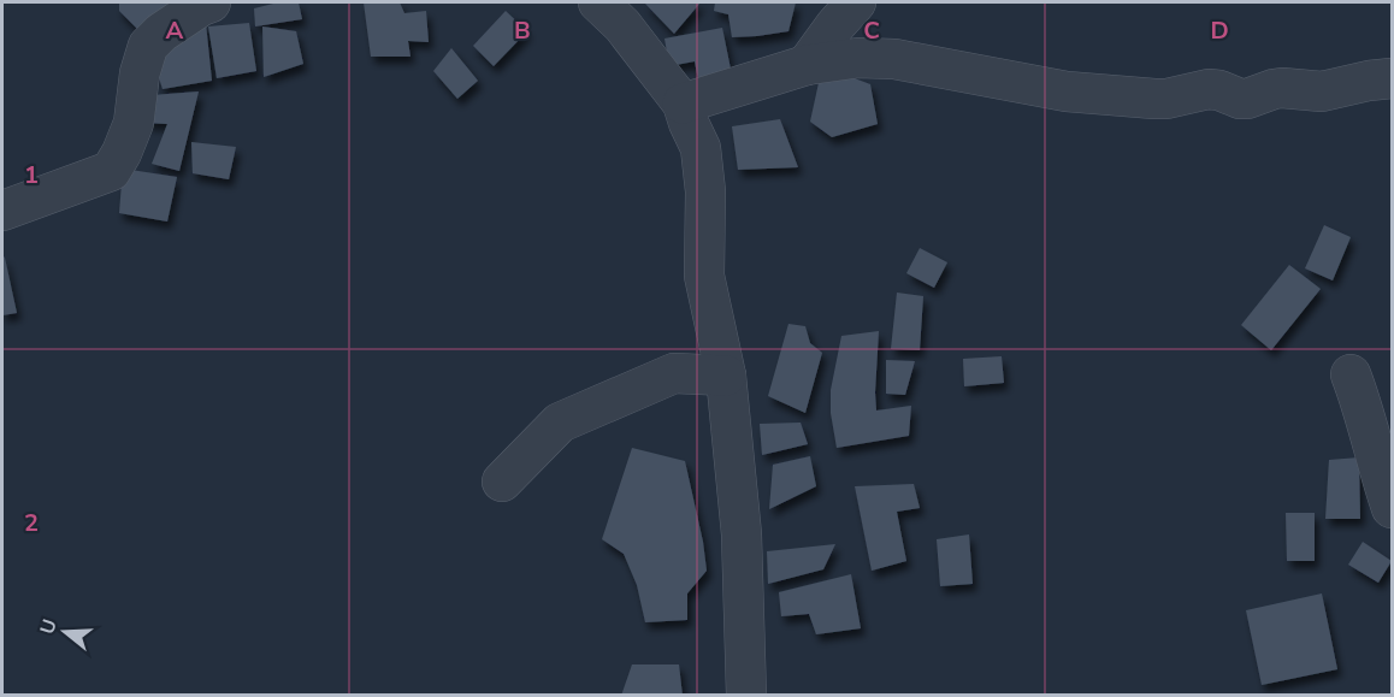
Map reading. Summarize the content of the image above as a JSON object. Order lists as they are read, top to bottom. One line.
{"north":"left","grid":{"columns":["A","B","C","D"],"rows":["1","2"]}}
